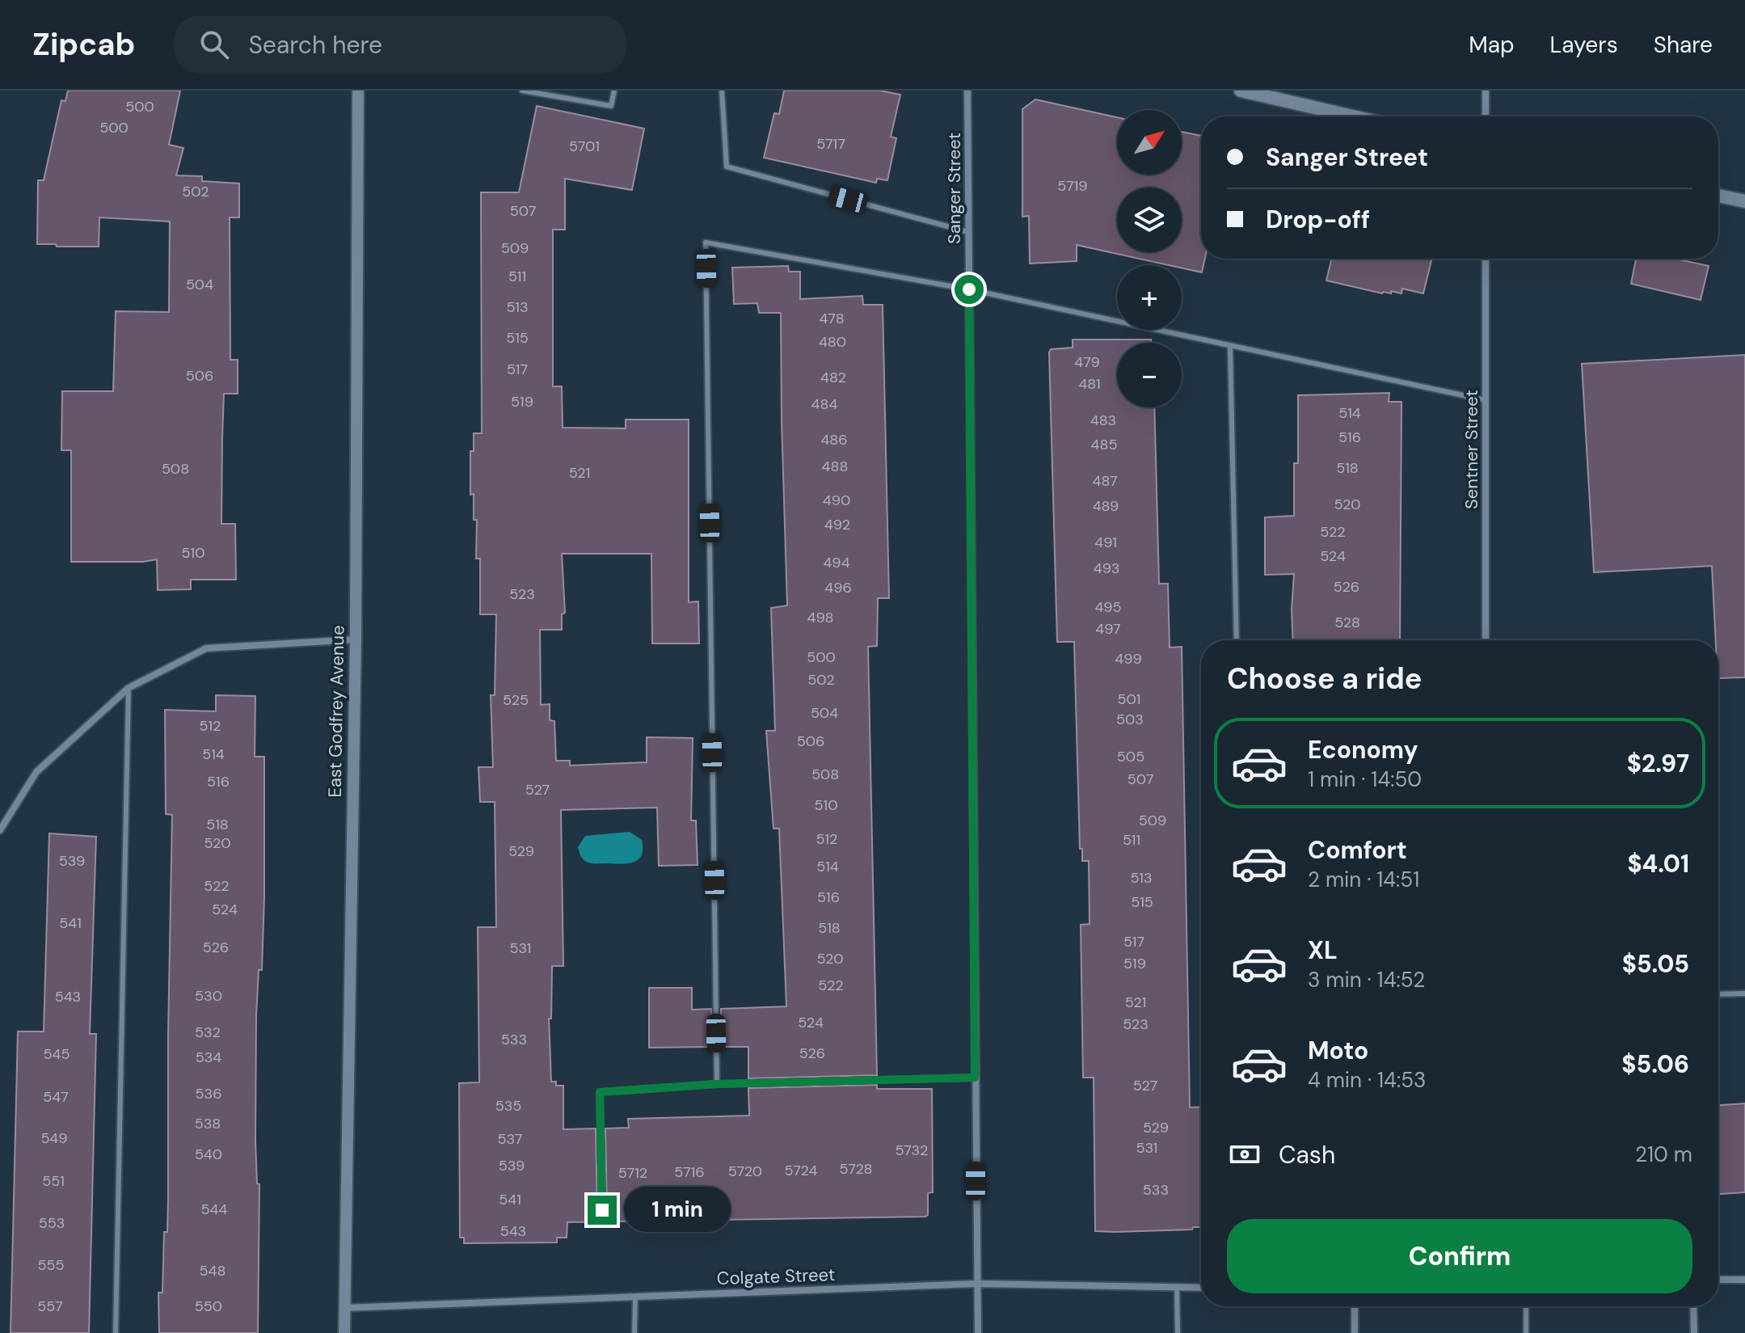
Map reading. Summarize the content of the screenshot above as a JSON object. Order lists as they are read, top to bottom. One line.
{"streets":{"street":["Sanger Street","Sentner Street","East Godfrey Avenue","Colgate Street"]},"crossings":[["Sanger Street","Colgate Street"],["East Godfrey Avenue","Colgate Street"]],"house_numbers":["500","500","5717","5701","5719","502","507","509","511","504","513","478","515","480","479","517","506","482","481","519","484","514","483","516","486","485","488","518","508","521","487","490","520","489","492","522","491","510","524","494","493","526","496","523","495","498","528","497","500","499","502","501","525","504","503","512","506","514","505","508","507","516","527","510","509","518","512","511","520","529","539","514","513","522","516","515","524","541","518","517","526","531","520","519","522","530","543","521","524","523","532","533","526","545","534","527","536","547","535","538","529","549","537","531","5732","540","539","5728","5724","5720","5716","5712","551","533","541","544","553","543","555","548","557","550"],"north":"top right","page":{"header":"Zipcab","search":"Search here","nav":["Map","Layers","Share"],"map_buttons":["+","−"],"banner":["Sanger Street","Drop-off"],"heading":"Choose a ride","list":[{"name":"Economy","note":"1 min · 14:50","value":"$2.97"},{"name":"Comfort","note":"2 min · 14:51","value":"$4.01"},{"name":"XL","note":"3 min · 14:52","value":"$5.05"},{"name":"Moto","note":"4 min · 14:53","value":"$5.06"}],"pay":["Cash","210 m"],"bubble":"1 min","buttons":"Confirm"}}
